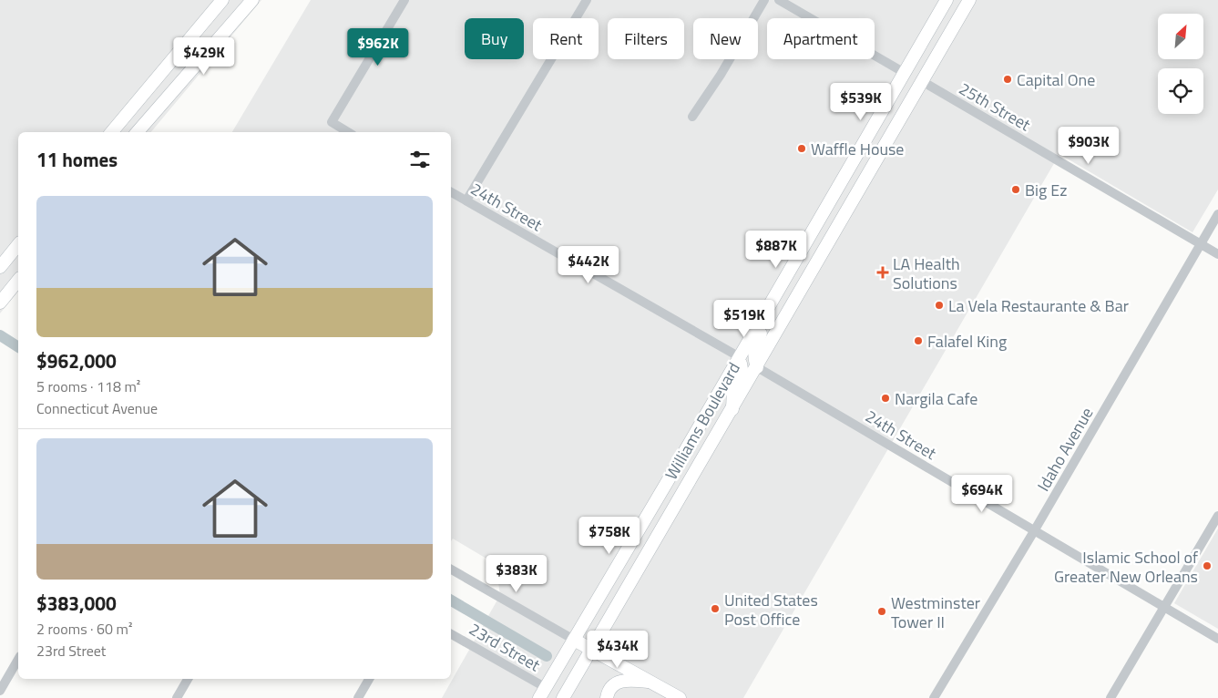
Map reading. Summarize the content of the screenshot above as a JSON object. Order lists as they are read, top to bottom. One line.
{"streets":{"main road":["Williams Boulevard"],"street":["25th Street","24th Street","Idaho Avenue","23rd Street"]},"crossings":[["25th Street","Williams Boulevard"],["25th Street","Idaho Avenue"],["24th Street","Williams Boulevard"],["24th Street","Idaho Avenue"],["Williams Boulevard","23rd Street"]],"places":{"other":["Capital One","Waffle House","Big Ez","La Vela Restaurante & Bar","Falafel King","Nargila Cafe","Islamic School of Greater New Orleans","United States Post Office","Westminster Tower II"],"health":["LA Health Solutions"]},"north":"top right","page":{"chip":["Buy","Rent","Filters","New","Apartment"],"price":["$962K","$429K","$539K","$903K","$887K","$442K","$519K","$694K","$758K","$383K","$434K"],"heading":"11 homes","list":[{"name":"$962,000","note":"5 rooms · 118 m² · Connecticut Avenue"},{"name":"$383,000","note":"2 rooms · 60 m² · 23rd Street"}]}}
